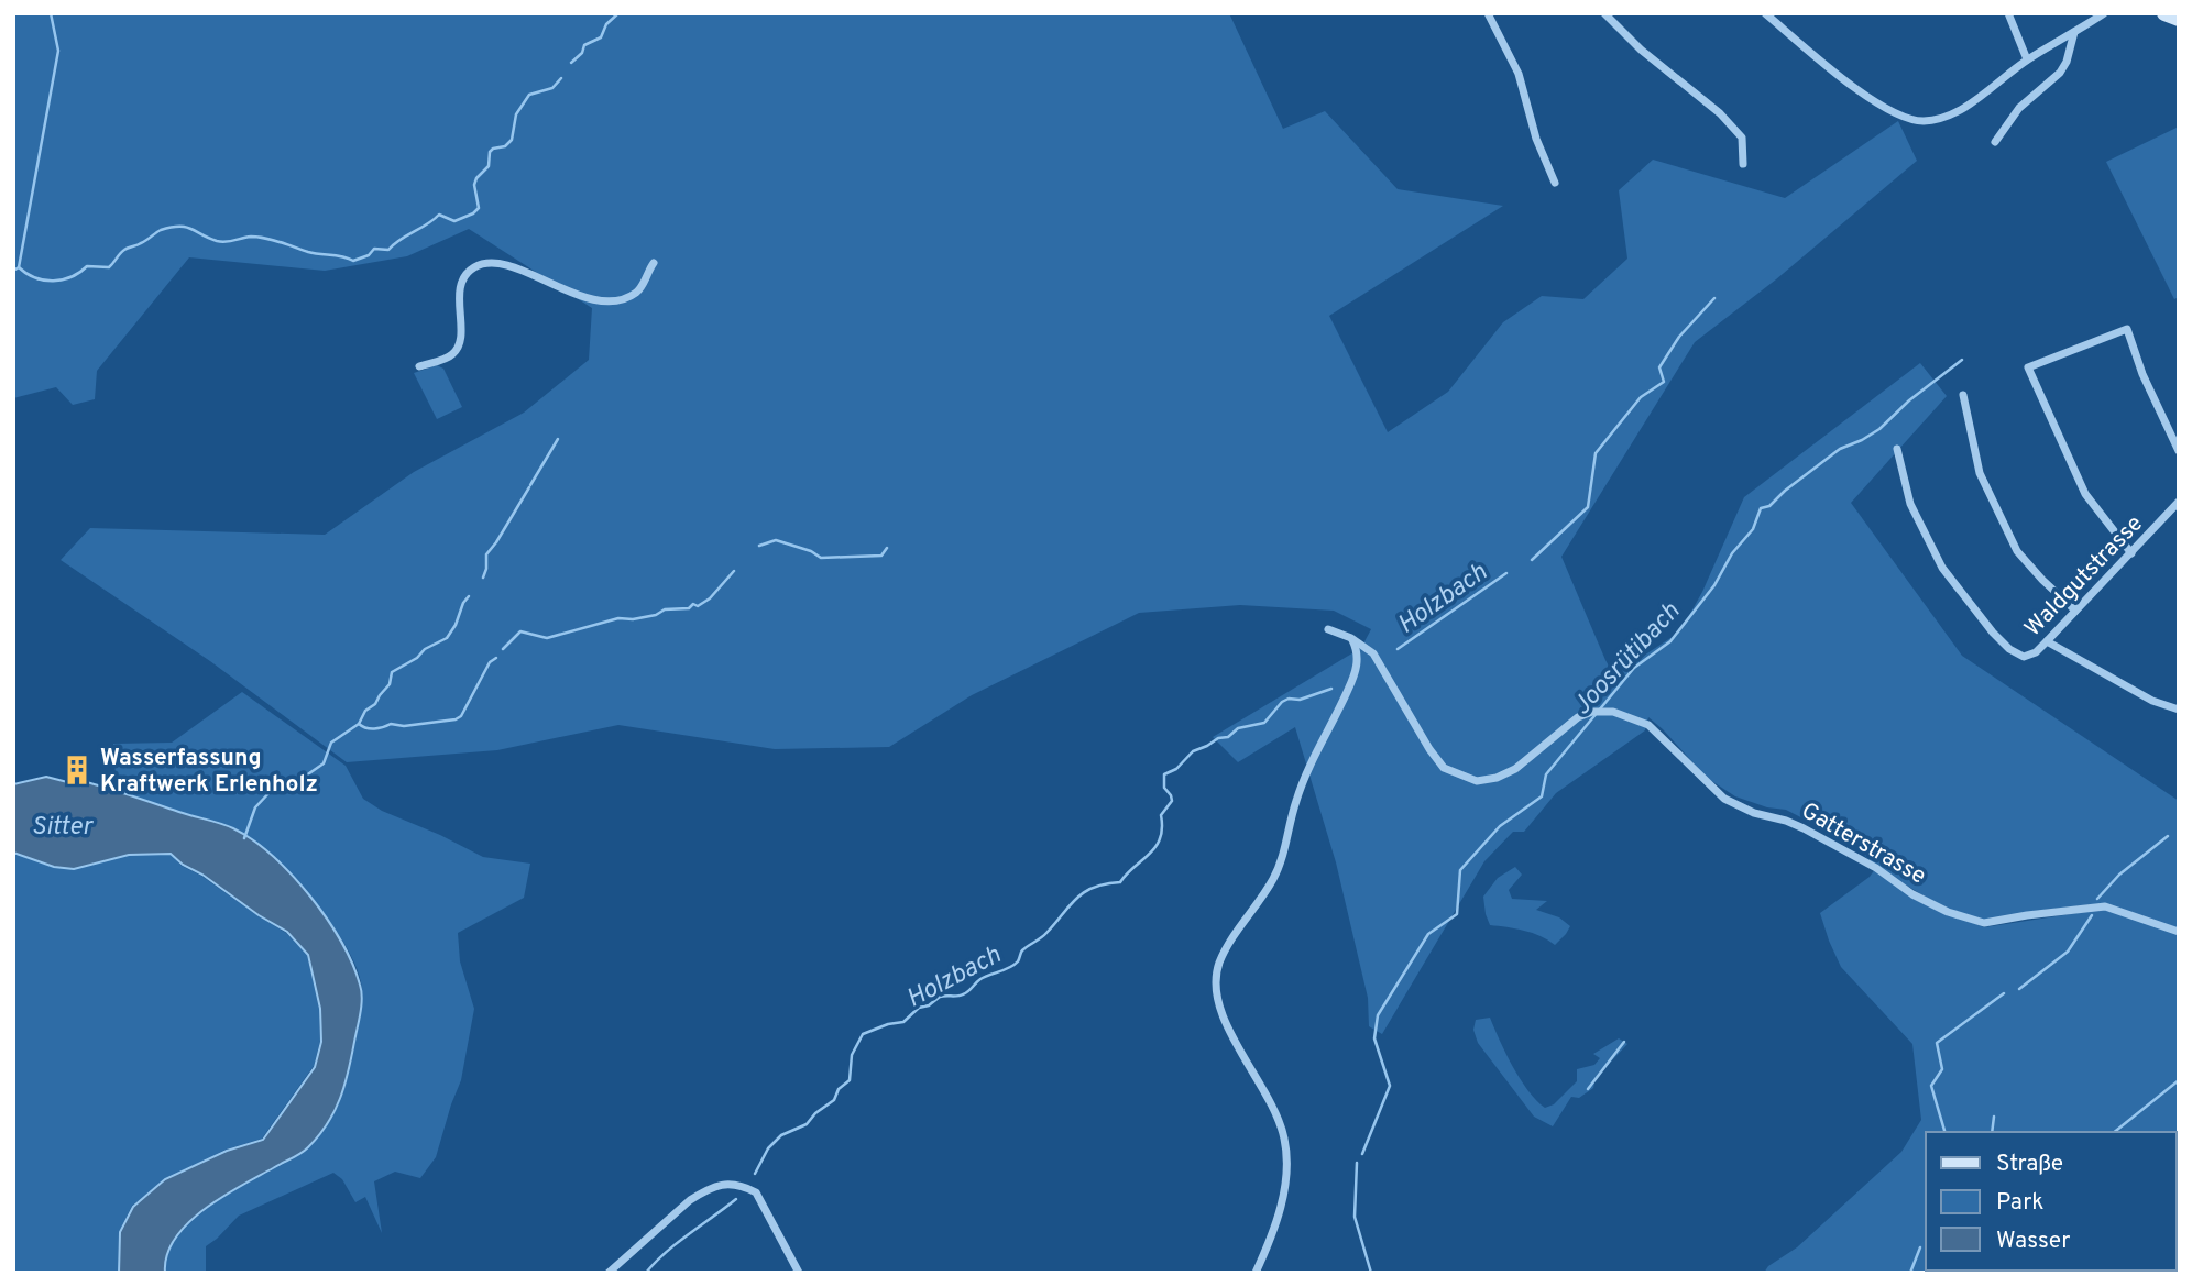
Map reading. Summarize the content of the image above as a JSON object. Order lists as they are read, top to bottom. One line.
{"streets":{"street":["Waldgutstrasse","Gatterstrasse"]},"water":["Holzbach","Joosrütibach","Sitter"],"places":{"building":["Wasserfassung Kraftwerk Erlenholz"]},"legend":["Straße","Park","Wasser"]}
